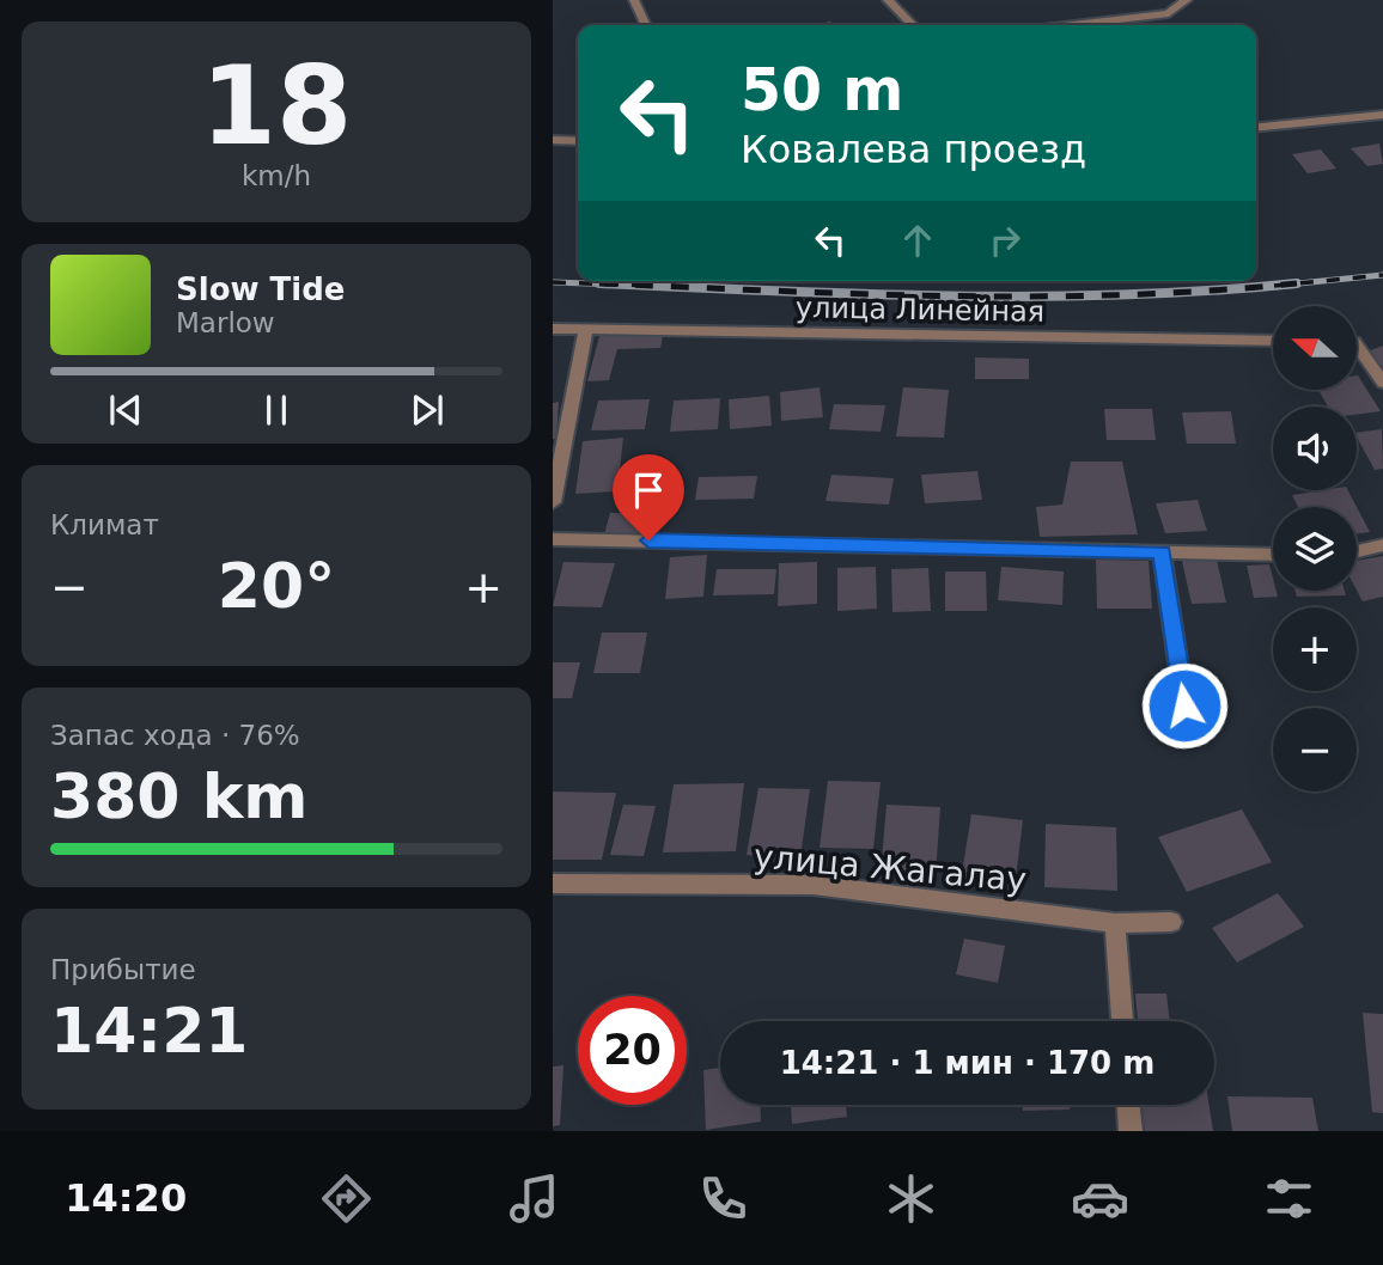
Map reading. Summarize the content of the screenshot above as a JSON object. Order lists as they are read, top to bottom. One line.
{"streets":{"street":["улица Линейная","улица Жагалау"]},"north":"left","page":{"tile":[["18","km/h"],"Климат",["Запас хода · 76%","380 km"],["Прибытие","14:21"]],"turn":["50 m","Ковалева проезд"],"song":["Slow Tide","Marlow"],"map_buttons":["+","−"],"heat":["−","20°","+"],"limit":"20","trip":"14:21 · 1 мин · 170 m","tabs":"14:20"}}
